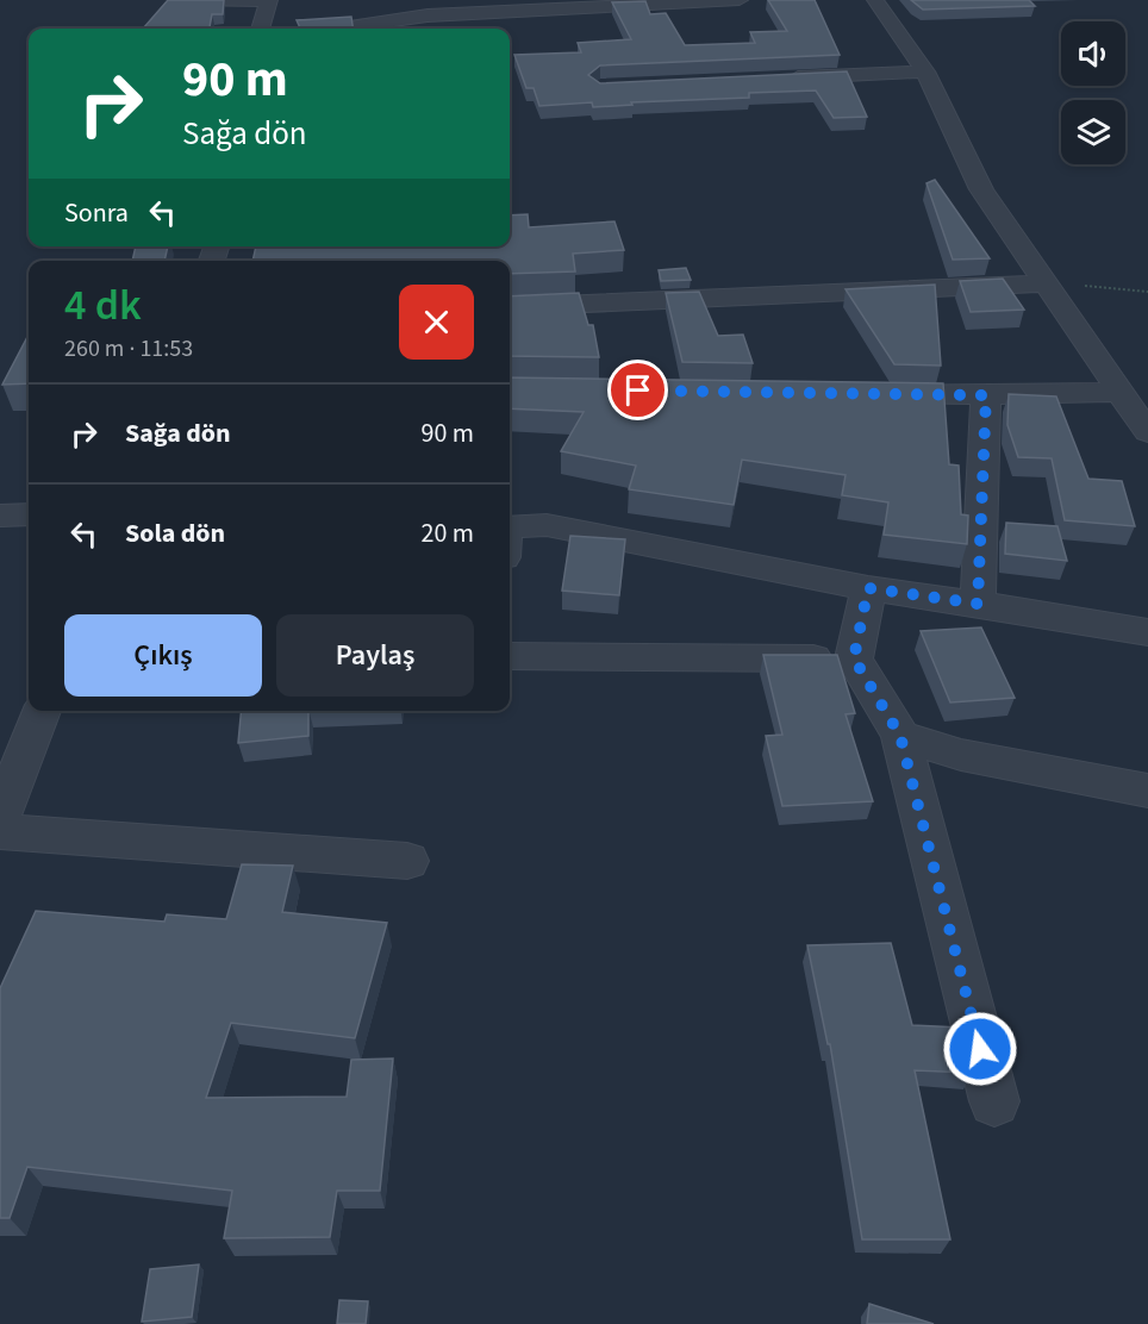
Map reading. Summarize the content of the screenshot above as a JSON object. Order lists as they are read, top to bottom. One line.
{"page":{"turn":["90 m","Sağa dön"],"then":"Sonra","heading":["4 dk","260 m · 11:53"],"list":[{"name":"Sağa dön","value":"90 m"},{"name":"Sola dön","value":"20 m"}],"buttons":["Çıkış","Paylaş"]}}
